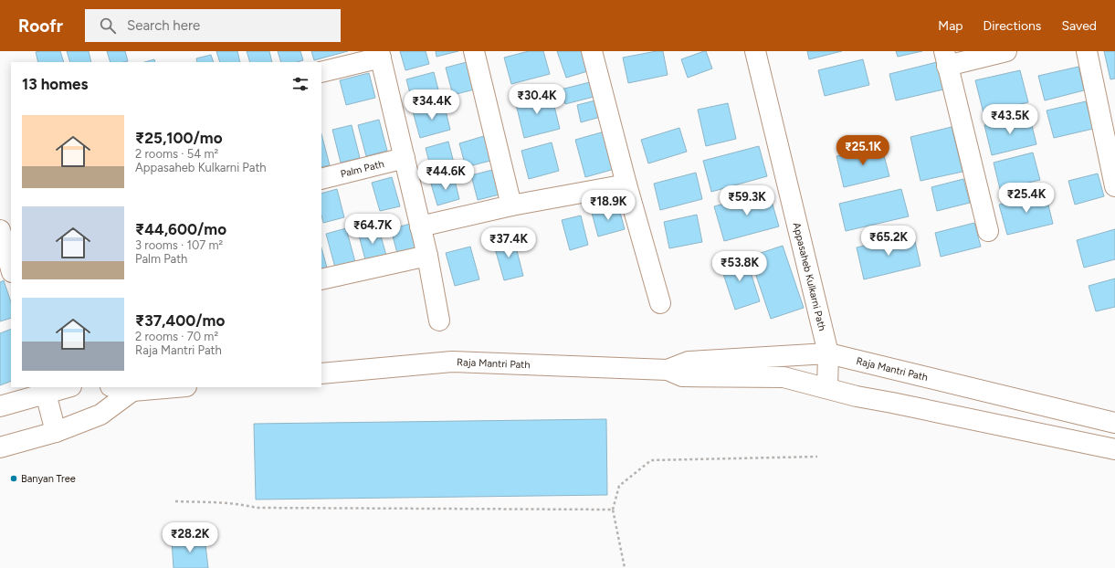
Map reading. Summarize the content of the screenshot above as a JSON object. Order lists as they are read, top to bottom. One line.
{"streets":{"street":["Palm Path","Appasaheb Kulkarni Path","Raja Mantri Path"]},"crossings":[["Appasaheb Kulkarni Path","Raja Mantri Path"]],"places":["Banyan Tree"],"page":{"header":"Roofr","search":"Search here","nav":["Map","Directions","Saved"],"heading":"13 homes","price":["₹30.4K","₹34.4K","₹43.5K","₹25.1K","₹44.6K","₹25.4K","₹59.3K","₹18.9K","₹64.7K","₹65.2K","₹37.4K","₹53.8K","₹28.2K"],"list":[{"name":"₹25,100/mo","note":"2 rooms · 54 m² · Appasaheb Kulkarni Path"},{"name":"₹44,600/mo","note":"3 rooms · 107 m² · Palm Path"},{"name":"₹37,400/mo","note":"2 rooms · 70 m² · Raja Mantri Path"}]}}
